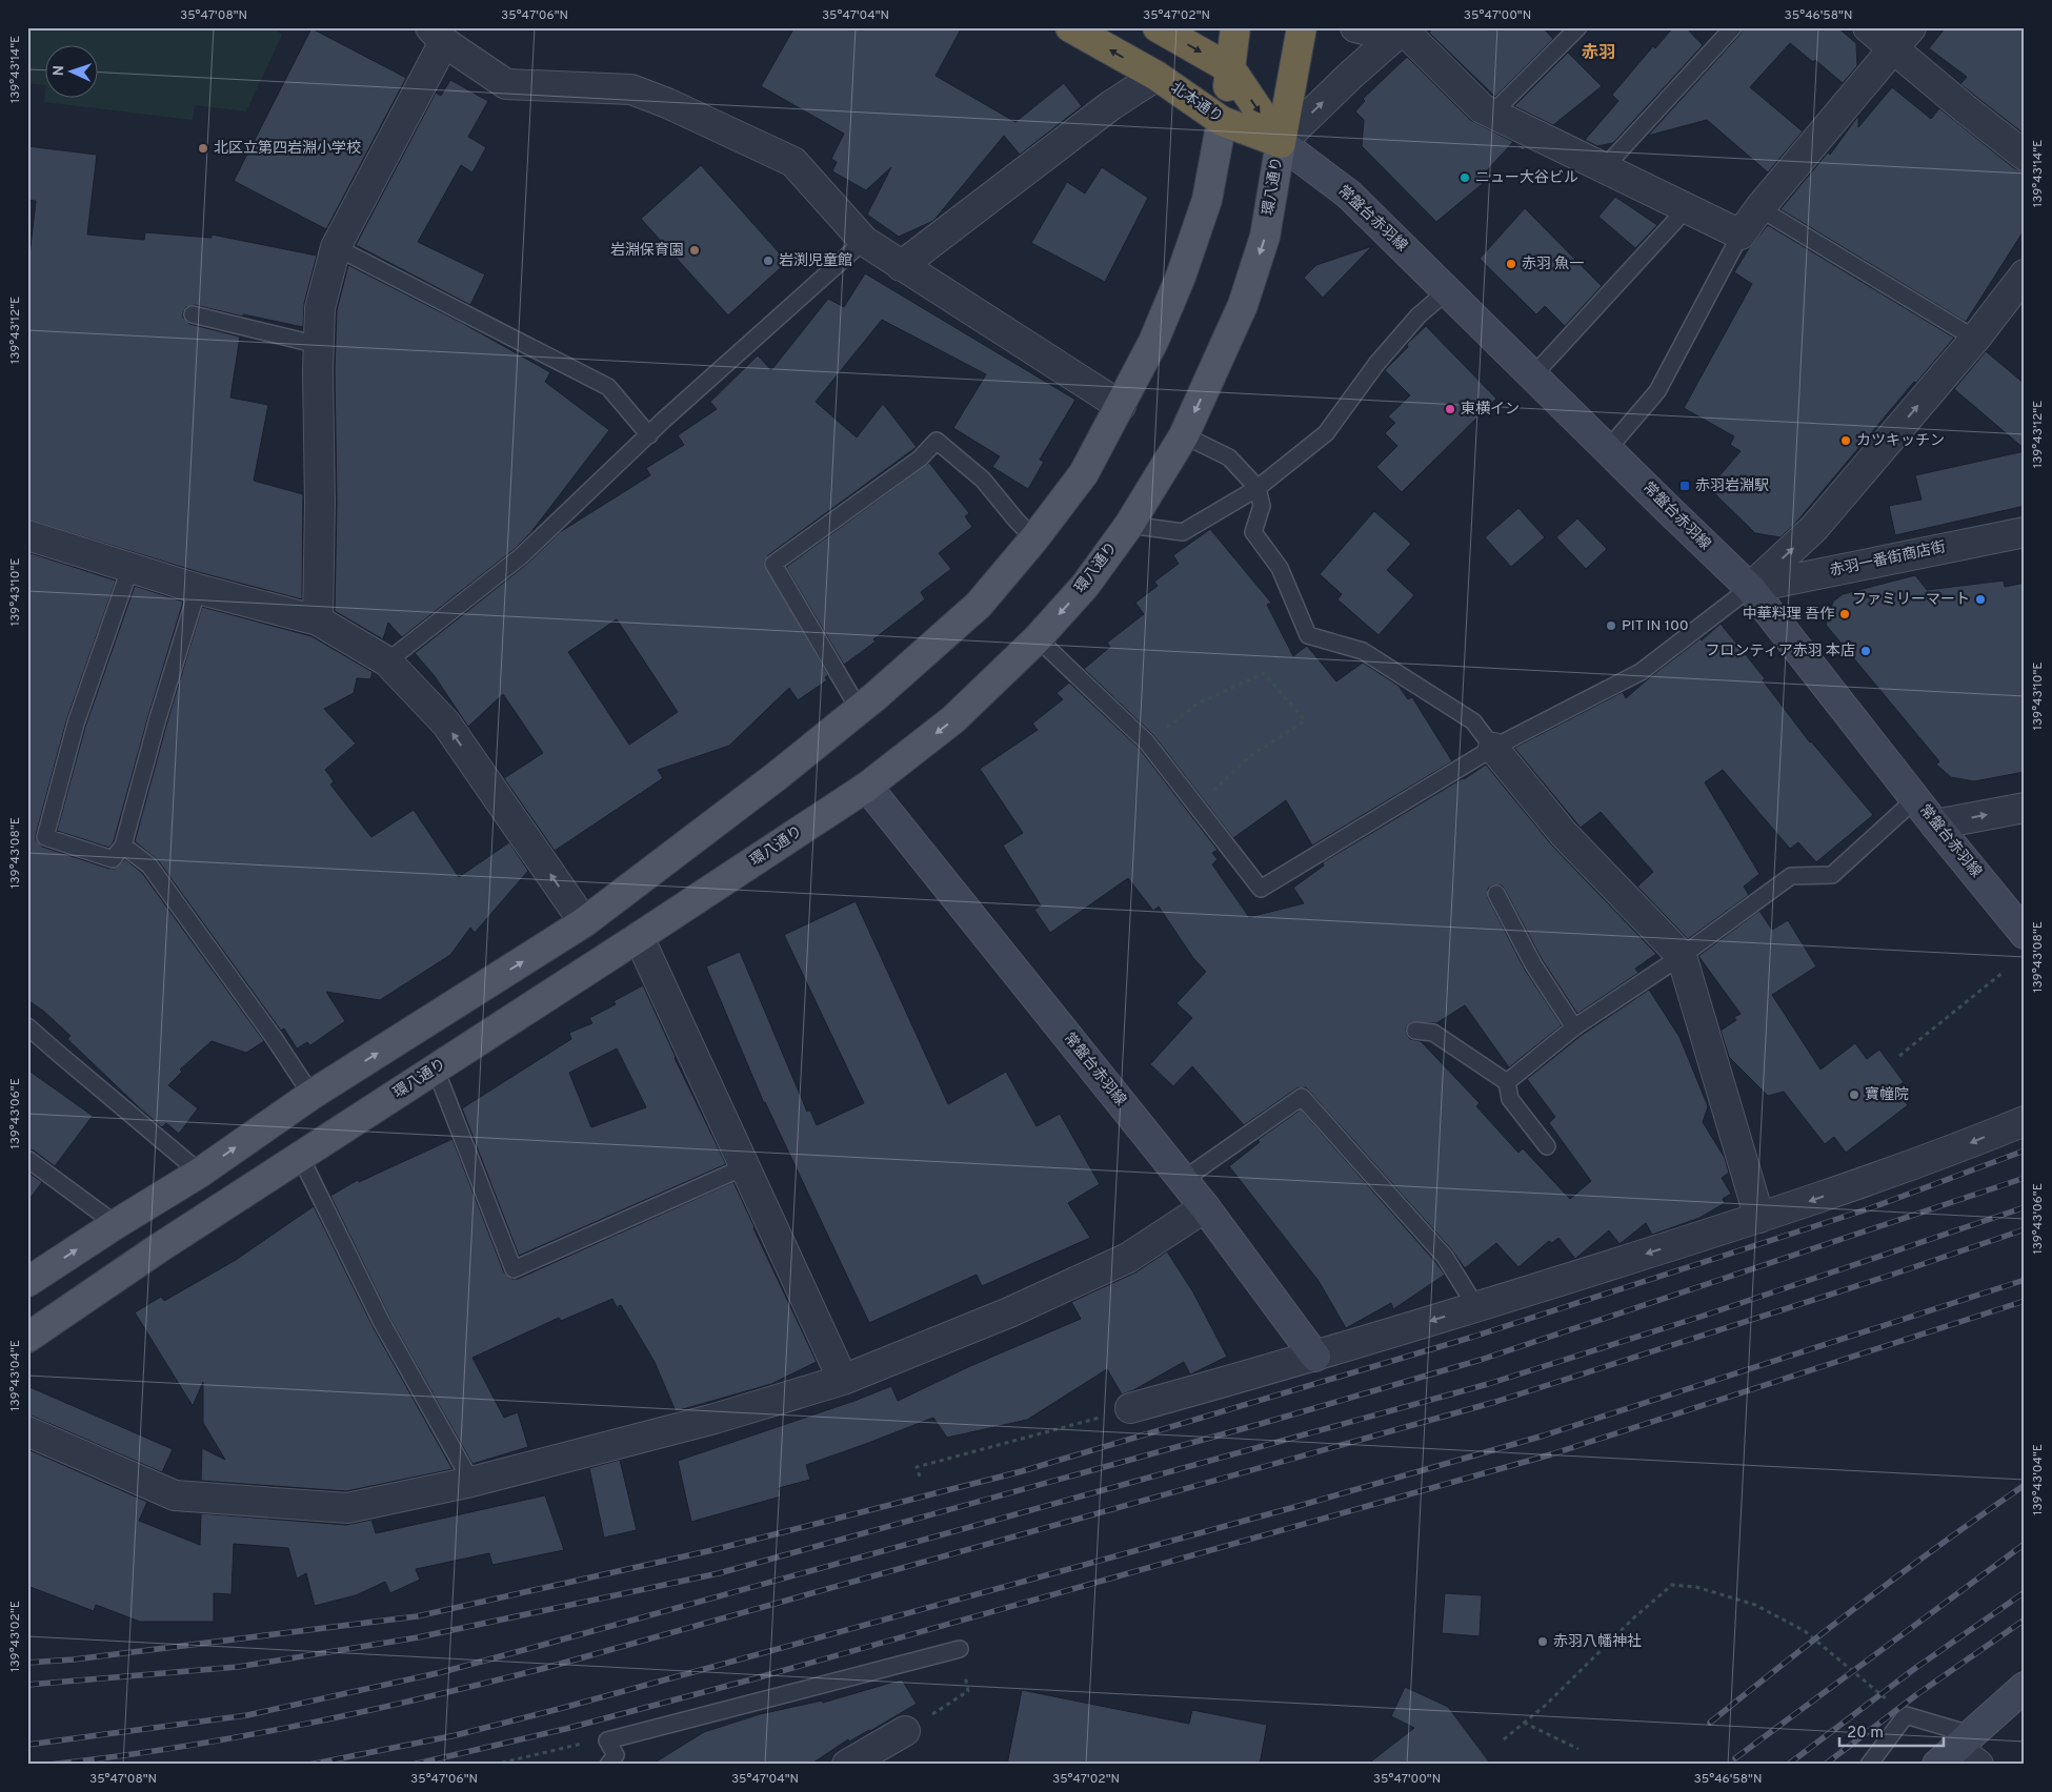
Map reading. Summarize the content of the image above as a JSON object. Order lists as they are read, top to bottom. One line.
{"streets":{"highway":["北本通り"],"main road":["環八通り","常盤台赤羽線"],"street":["赤羽一番街商店街"]},"crossings":[["北本通り","環八通り"],["北本通り","常盤台赤羽線"],["環八通り","常盤台赤羽線"],["常盤台赤羽線","赤羽一番街商店街"]],"one_way":["北本通り"],"districts":["赤羽"],"places":{"other":["北区立第四岩淵小学校","ニュー大谷ビル","岩淵保育園","岩渕児童館","赤羽 魚一","東横イン","カツキッチン","ファミリーマート","中華料理 吾作","PIT IN 100","フロンティア赤羽 本店","寶幢院","赤羽八幡神社"],"transit":["赤羽岩淵駅"]},"scale_bar":"20 m","north":"left","coordinates":["35°47'08\"N","35°47'06\"N","35°47'04\"N","35°47'02\"N","35°47'00\"N","35°46'58\"N","139°43'14\"E","139°43'12\"E","139°43'10\"E","139°43'08\"E","139°43'06\"E","139°43'04\"E","139°43'02\"E"]}
